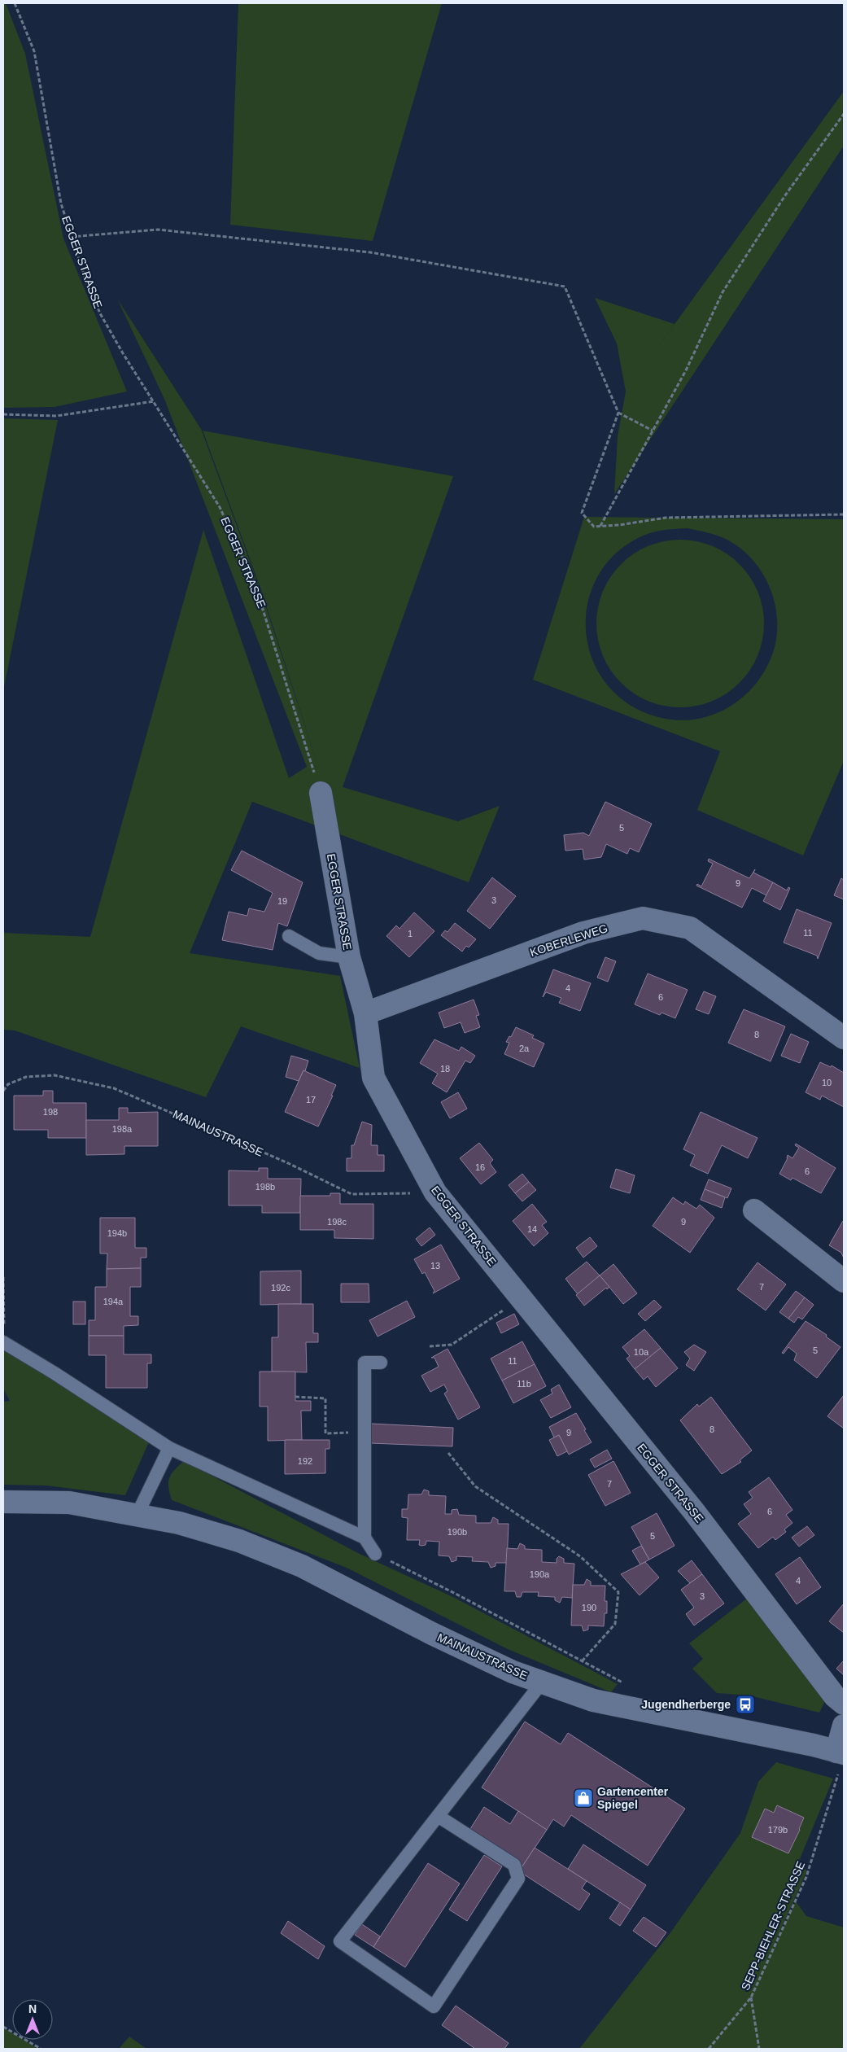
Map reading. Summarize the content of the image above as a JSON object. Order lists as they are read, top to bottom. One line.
{"streets":{"street":["EGGER STRASSE","KOBERLEWEG","MAINAUSTRASSE"],"path":["SEPP-BIEHLER-STRASSE"]},"crossings":[["EGGER STRASSE","KOBERLEWEG"],["EGGER STRASSE","MAINAUSTRASSE"],["MAINAUSTRASSE","SEPP-BIEHLER-STRASSE"]],"places":{"bus stop":["Jugendherberge"],"shop":["Gartencenter Spiegel"]},"house_numbers":["5","9","3","19","11","1","4","6","8","2a","18","10","17","198","198a","16","6","198b","198c","9","14","194b","13","7","192c","194a","5","10a","11","11b","8","9","192","7","6","190b","5","190a","4","3","190","179b"],"north":"top"}
